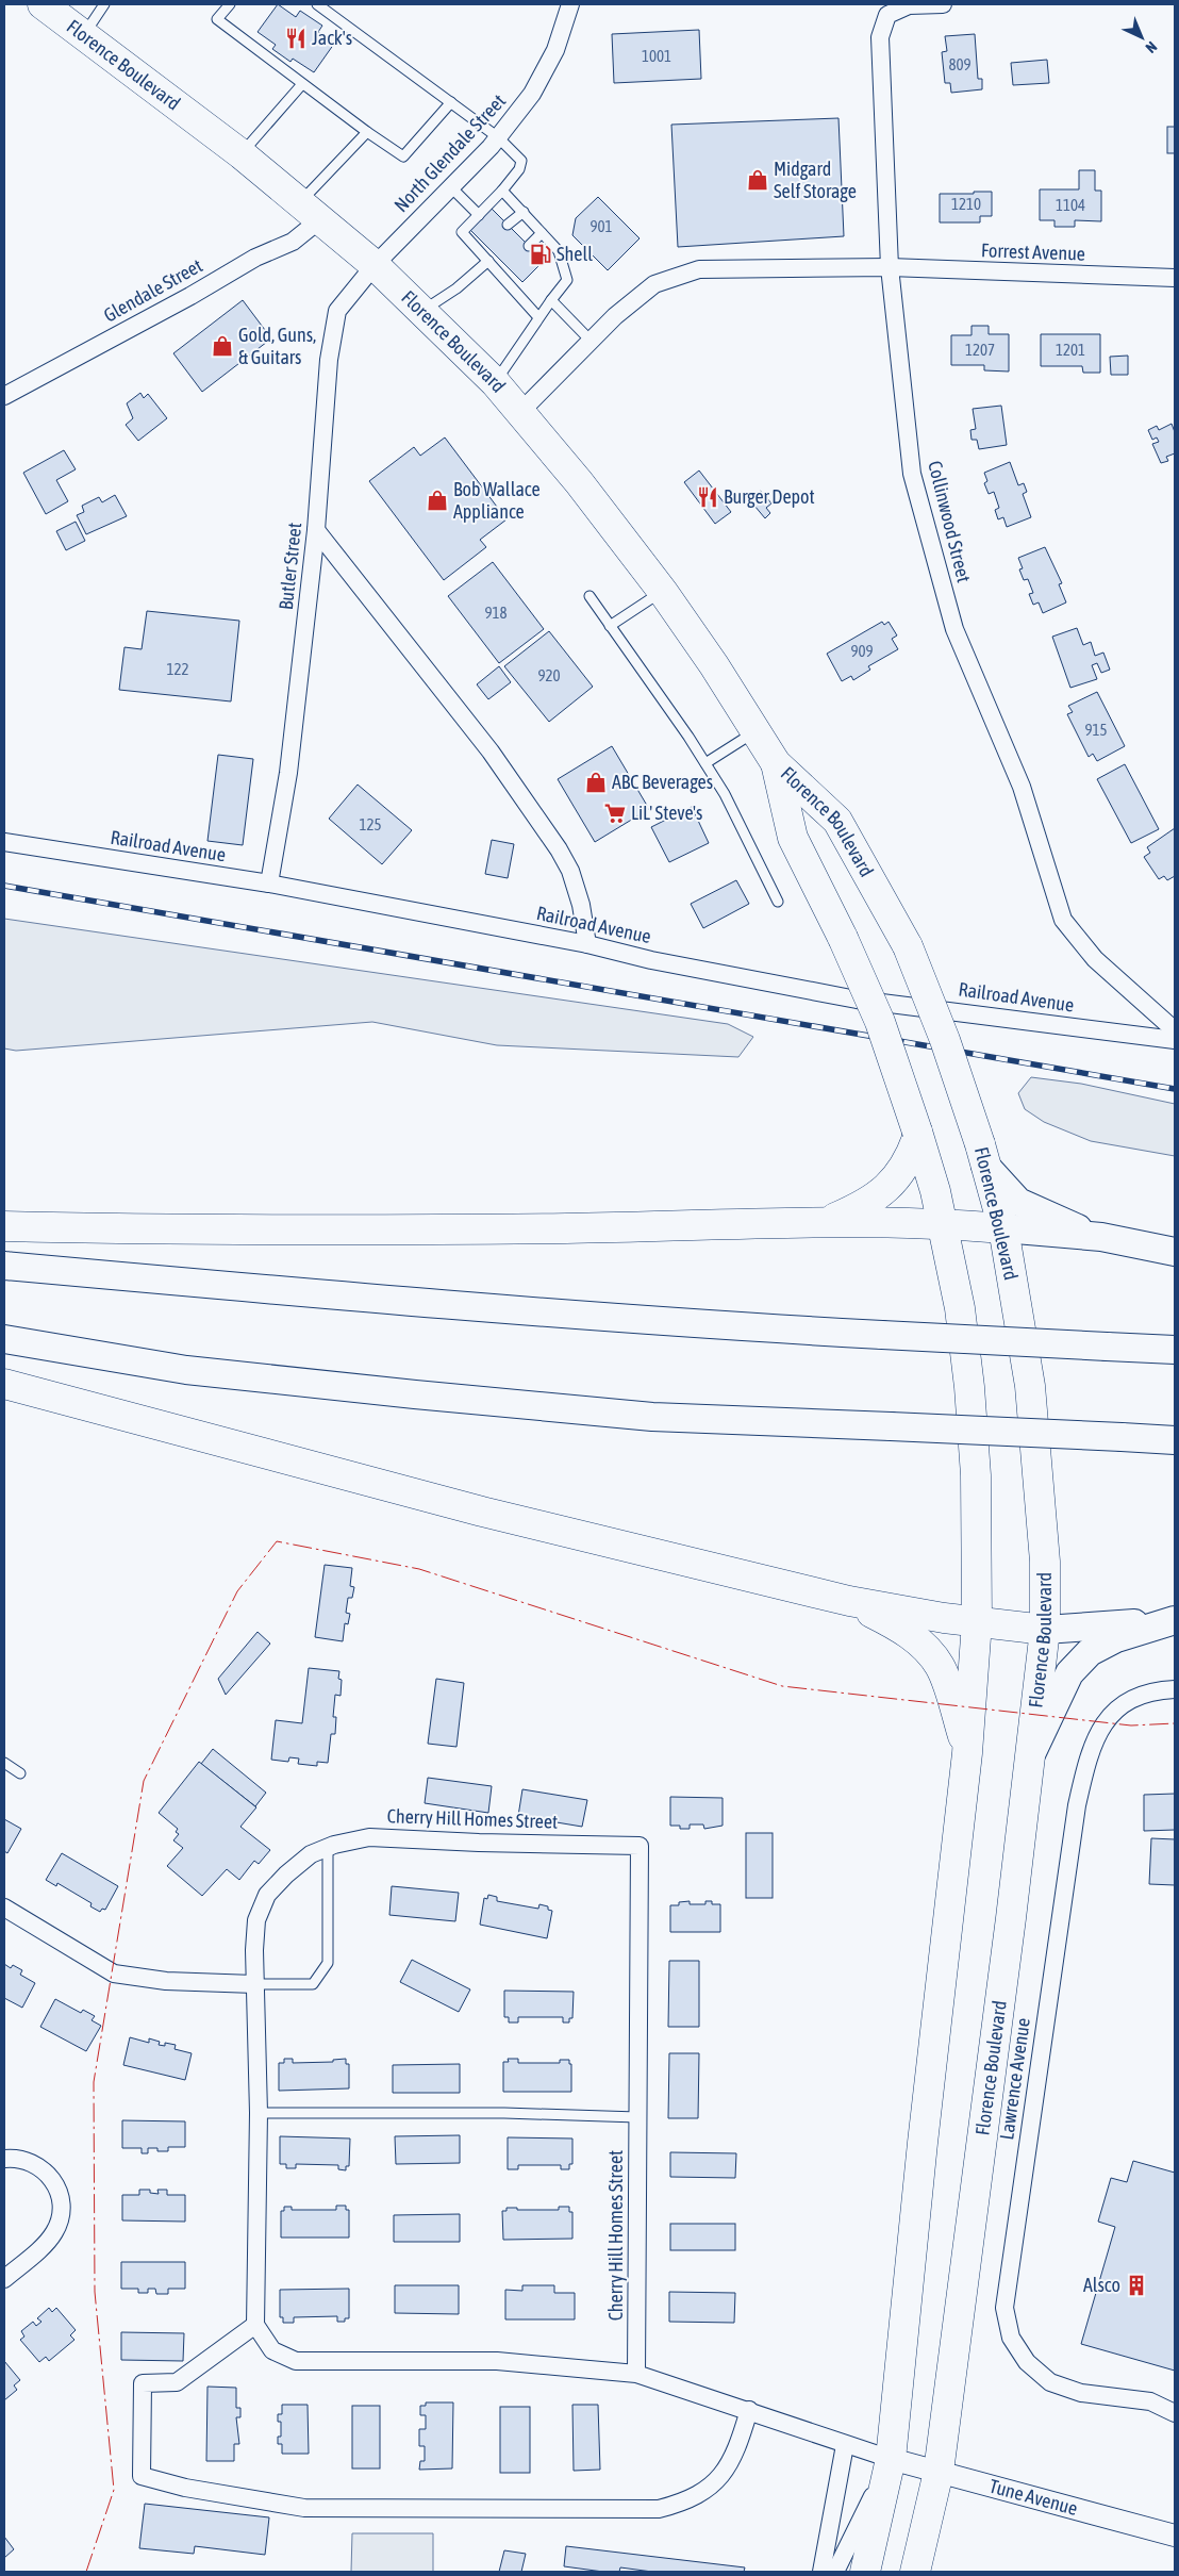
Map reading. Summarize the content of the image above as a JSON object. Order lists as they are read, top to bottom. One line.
{"streets":{"highway":["Florence Boulevard"],"street":["North Glendale Street","Forrest Avenue","Glendale Street","Collinwood Street","Butler Street","Railroad Avenue","Cherry Hill Homes Street","Lawrence Avenue","Tune Avenue"]},"crossings":[["Florence Boulevard","North Glendale Street"],["Florence Boulevard","Forrest Avenue"],["Florence Boulevard","Glendale Street"],["Florence Boulevard","Butler Street"],["Florence Boulevard","Tune Avenue"],["North Glendale Street","Butler Street"],["Forrest Avenue","Collinwood Street"],["Butler Street","Railroad Avenue"]],"places":{"restaurant":["Jack's","Burger Depot"],"shop":["Midgard Self Storage","Gold, Guns, & Guitars","Bob Wallace Appliance","ABC Beverages"],"fuel station":["Shell"],"supermarket":["LiL' Steve's"],"building":["Alsco"]},"house_numbers":["1001","809","1210","1104","901","1207","1201","918","909","122","920","915","125"],"north":"bottom right"}
